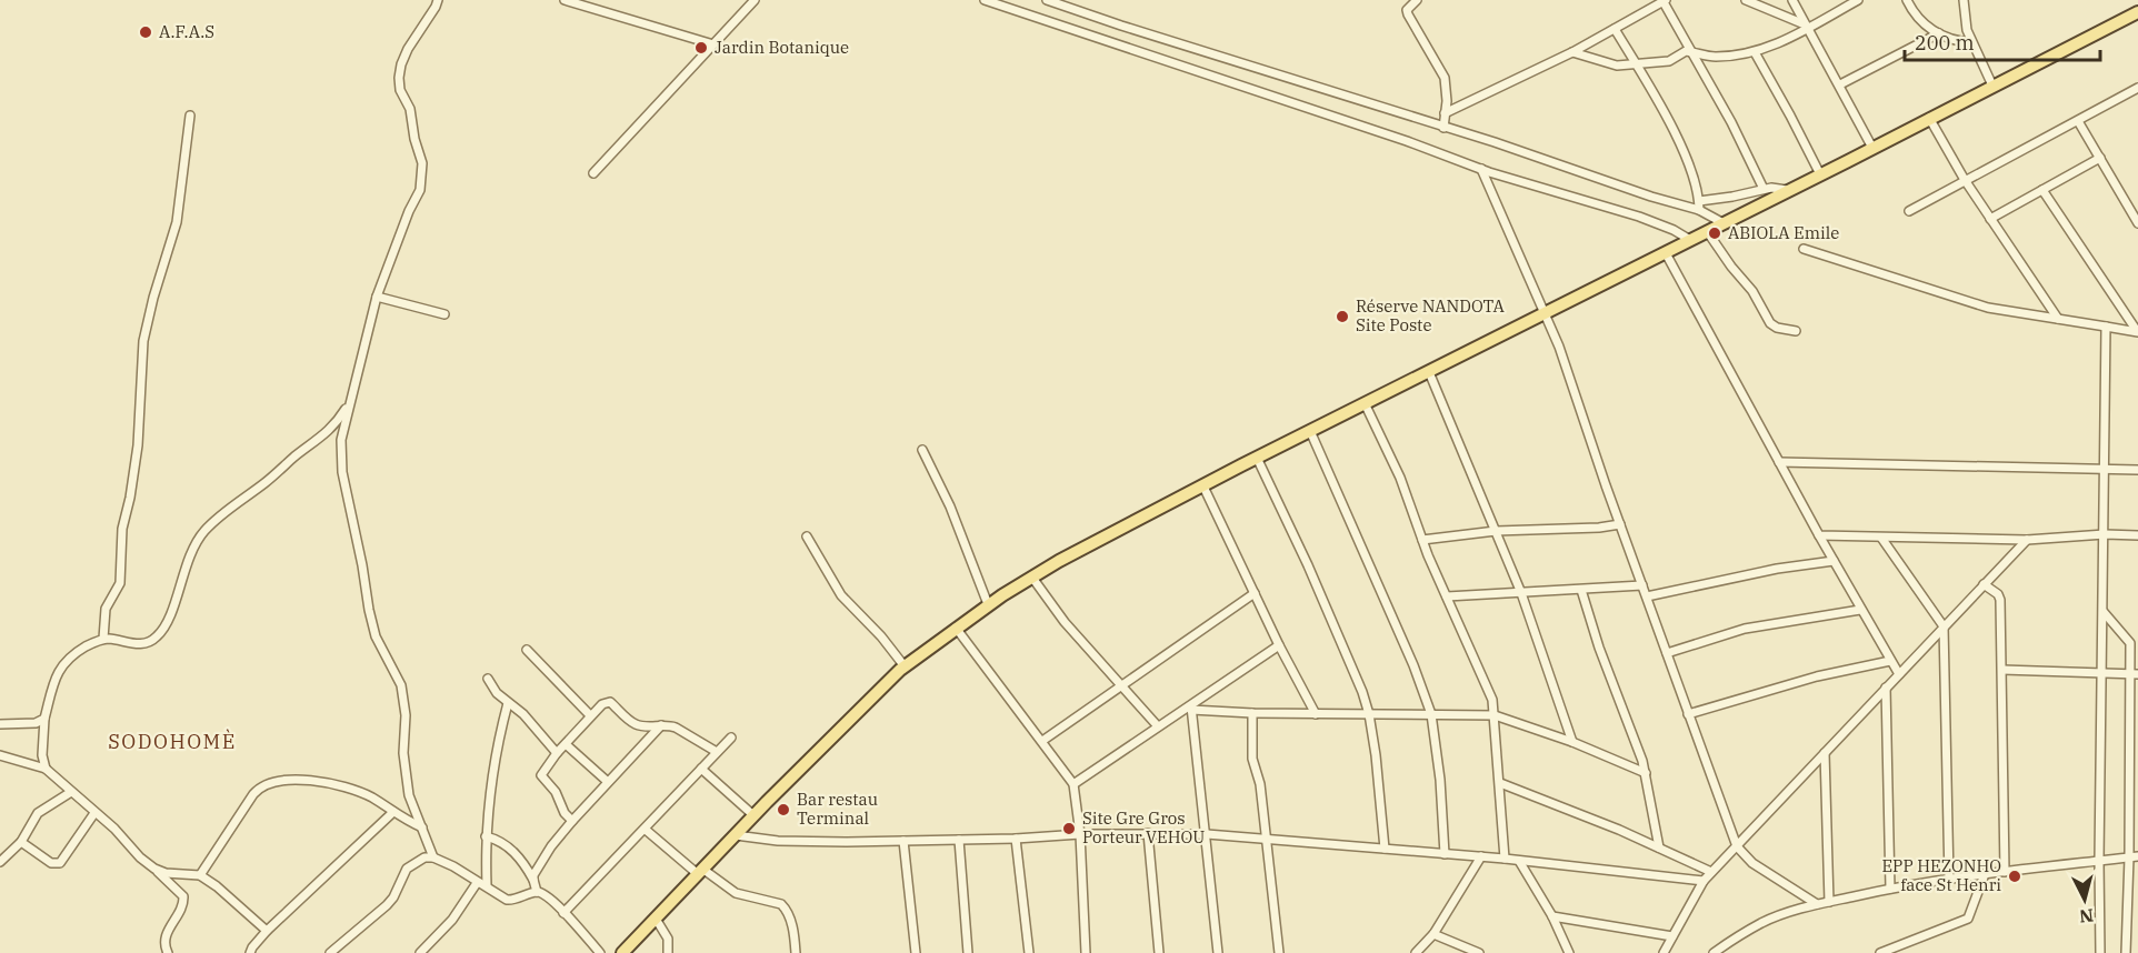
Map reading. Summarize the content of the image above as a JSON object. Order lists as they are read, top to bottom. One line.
{"districts":["SODOHOMÈ"],"places":["A.F.A.S","Jardin Botanique","ABIOLA Emile","Réserve NANDOTA Site Poste","Bar restau Terminal","Site Gre Gros Porteur VEHOU","EPP HEZONHO face St Henri"],"scale_bar":"200 m","north":"bottom"}
